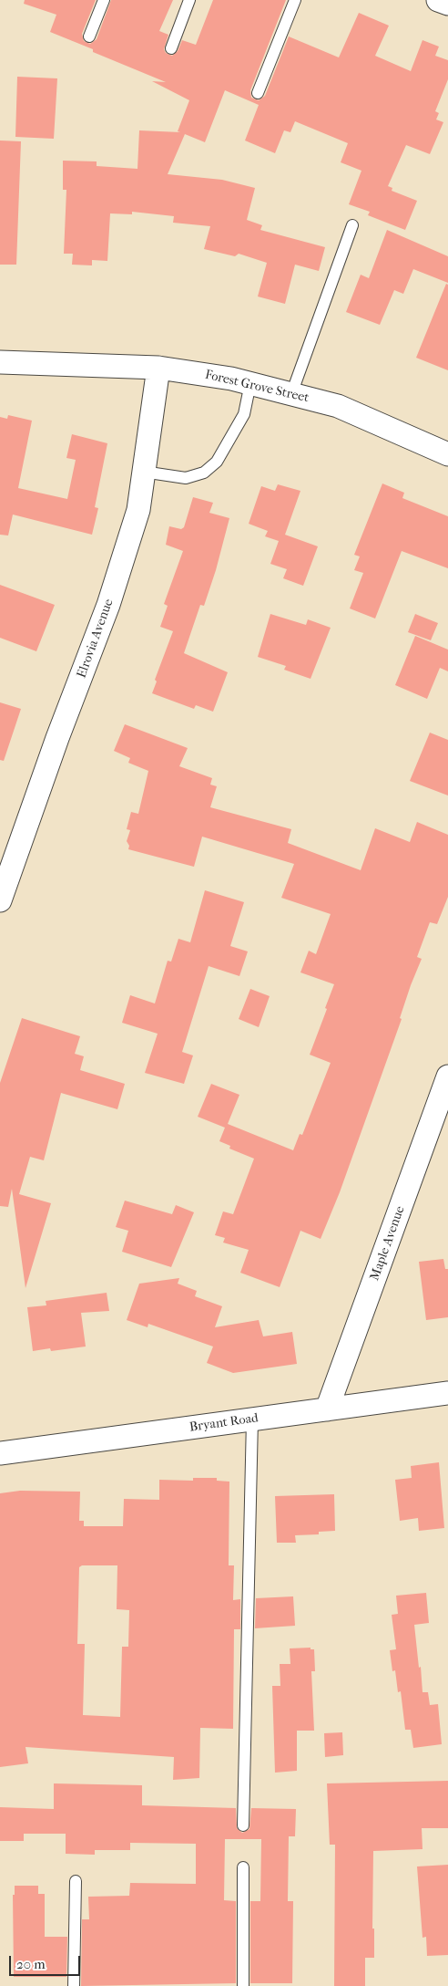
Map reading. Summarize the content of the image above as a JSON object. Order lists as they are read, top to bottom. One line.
{"streets":{"street":["Forest Grove Street","Elrovia Avenue","Maple Avenue","Bryant Road"]},"crossings":[["Forest Grove Street","Elrovia Avenue"],["Maple Avenue","Bryant Road"]],"scale_bar":"20 m"}
